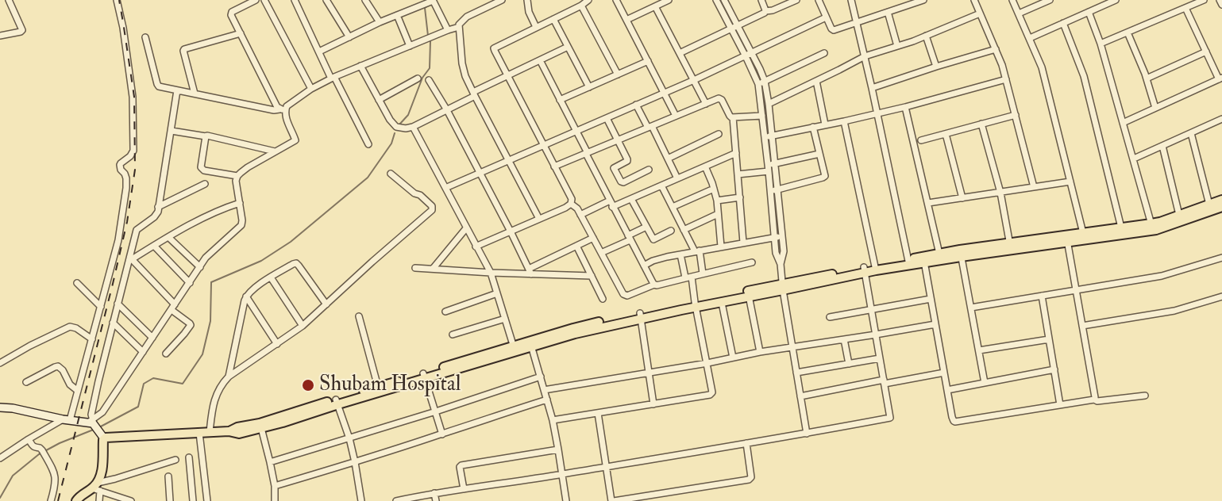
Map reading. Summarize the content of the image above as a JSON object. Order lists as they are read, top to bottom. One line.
{"places":["Shubam Hospital"]}
